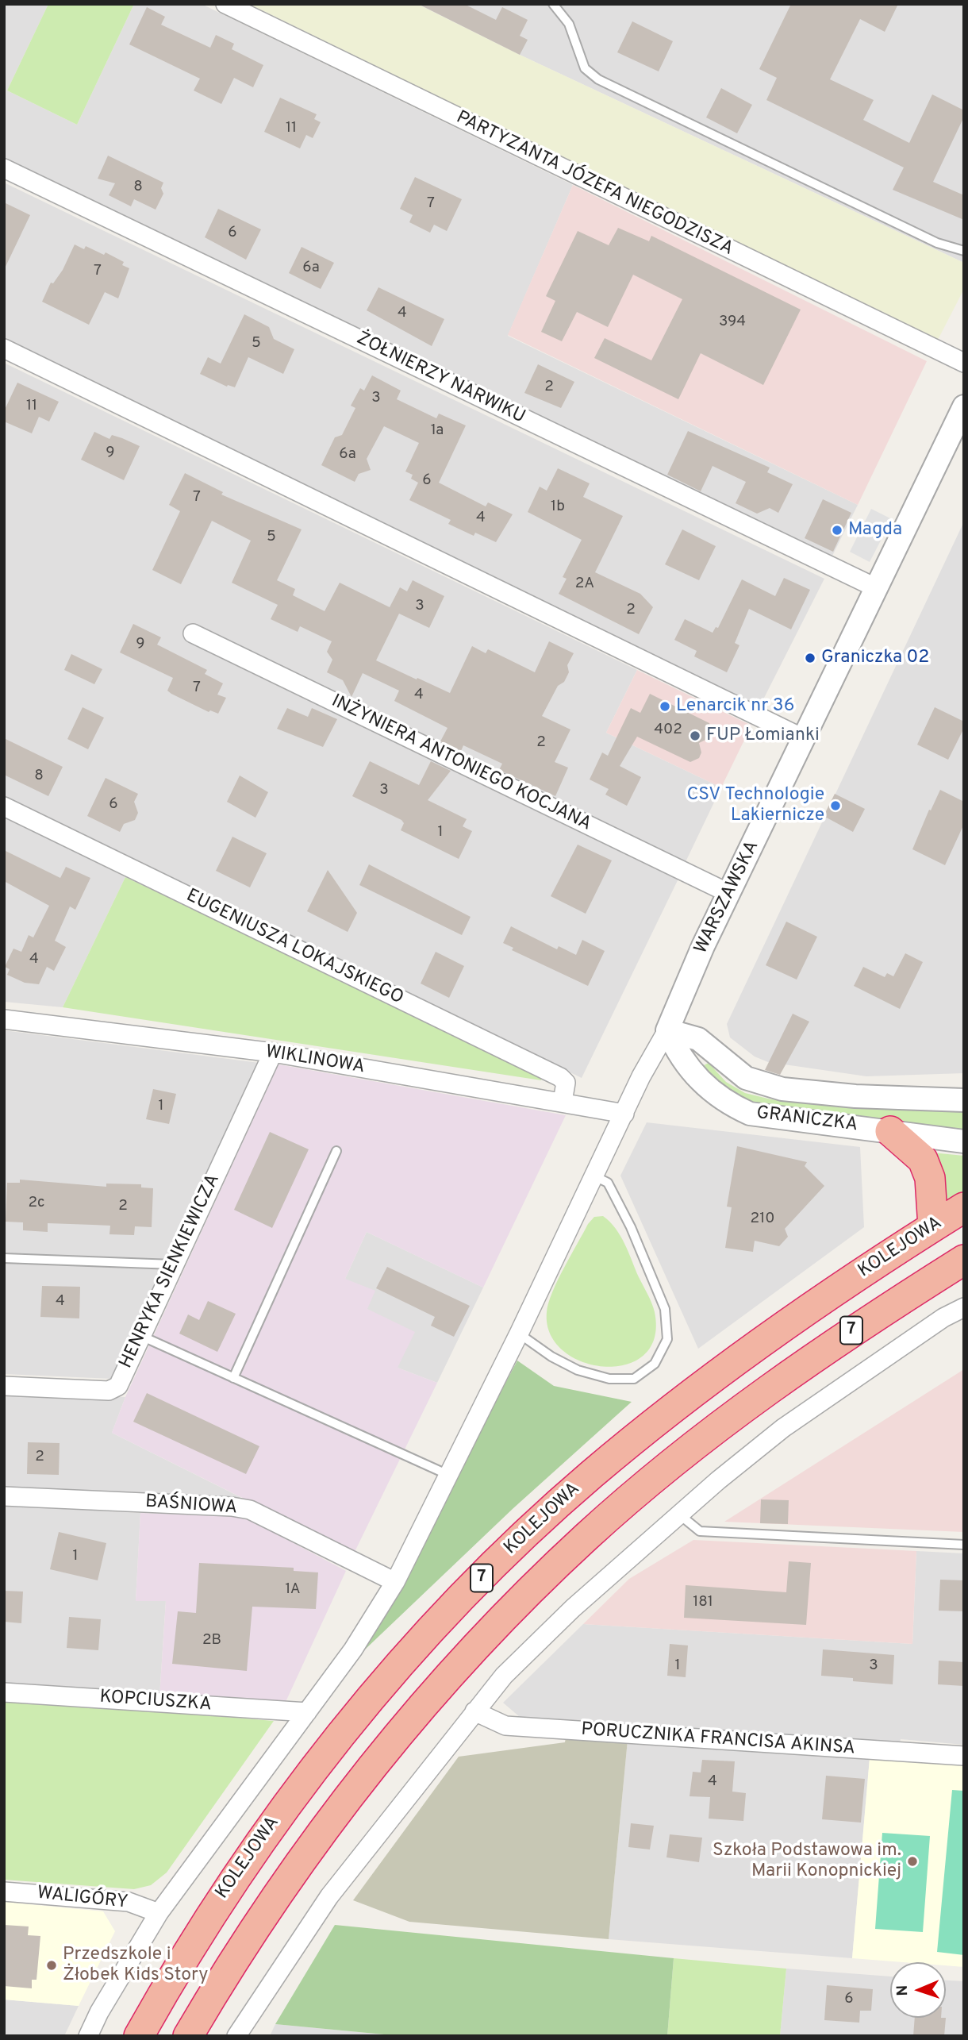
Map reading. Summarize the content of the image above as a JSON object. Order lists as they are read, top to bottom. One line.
{"streets":{"highway":["KOLEJOWA","7"],"street":["PARTYZANTA JÓZEFA NIEGODZISZA","ŻOŁNIERZY NARWIKU","INŻYNIERA ANTONIEGO KOCJANA","WARSZAWSKA","EUGENIUSZA LOKAJSKIEGO","WIKLINOWA","GRANICZKA","HENRYKA SIENKIEWICZA","BAŚNIOWA","KOPCIUSZKA","PORUCZNIKA FRANCISA AKINSA","WALIGÓRY"]},"crossings":[["ŻOŁNIERZY NARWIKU","WARSZAWSKA"],["INŻYNIERA ANTONIEGO KOCJANA","WARSZAWSKA"],["WARSZAWSKA","GRANICZKA"],["EUGENIUSZA LOKAJSKIEGO","WIKLINOWA"],["WIKLINOWA","HENRYKA SIENKIEWICZA"]],"places":["Magda","Graniczka 02","Lenarcik nr 36","FUP Łomianki","CSV Technologie Lakiernicze","Szkoła Podstawowa im. Marii Konopnickiej","Przedszkole i Żłobek Kids Story"],"house_numbers":["11","8","7","6","6a","7","4","394","5","2","3","11","1a","9","6a","6","7","1b","4","5","2A","3","2","9","7","4","402","2","8","3","6","1","4","1","2c","2","210","4","2","1","1A","181","2B","1","3","4","6"],"north":"left"}
